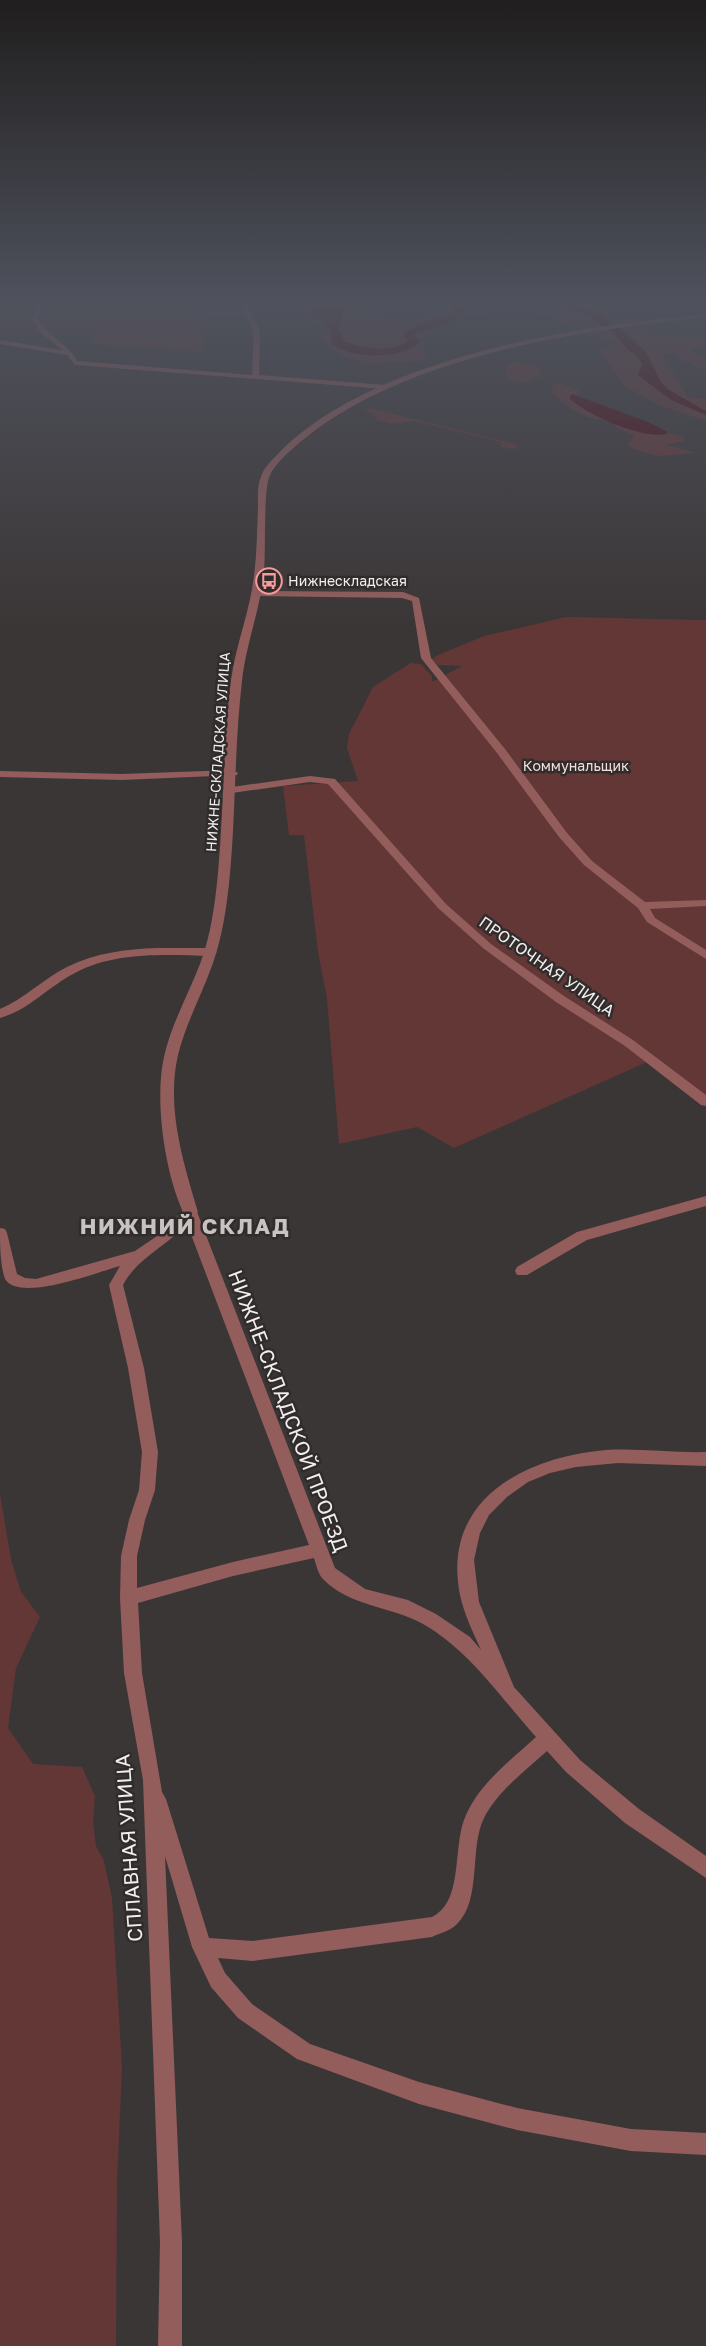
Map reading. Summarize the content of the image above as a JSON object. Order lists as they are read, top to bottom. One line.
{"streets":{"street":["НИЖНЕ-СКЛАДСКАЯ УЛИЦА","ПРОТОЧНАЯ УЛИЦА","НИЖНЕ-СКЛАДСКОЙ ПРОЕЗД","СПЛАВНАЯ УЛИЦА"]},"crossings":[["НИЖНЕ-СКЛАДСКАЯ УЛИЦА","ПРОТОЧНАЯ УЛИЦА"],["НИЖНЕ-СКЛАДСКАЯ УЛИЦА","НИЖНЕ-СКЛАДСКОЙ ПРОЕЗД"]],"districts":["НИЖНИЙ СКЛАД"],"parks":["Коммунальщик"],"places":{"bus stop":["Нижнескладская"]}}
